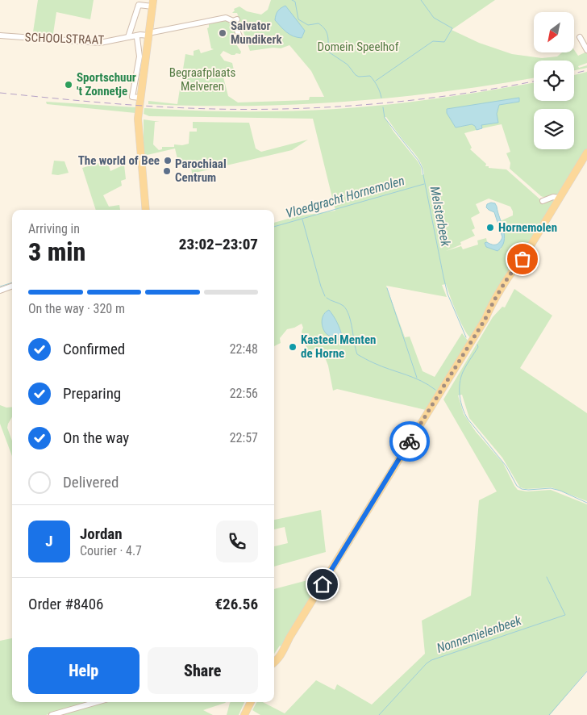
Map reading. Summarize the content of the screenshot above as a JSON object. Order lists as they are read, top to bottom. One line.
{"streets":{"street":["SCHOOLSTRAAT"]},"water":["Vloedgracht Hornemolen","Melsterbeek","Nonnemielenbeek"],"parks":["Domein Speelhof","Begraafplaats Melveren"],"places":["Salvator Mundikerk","Sportschuur 't Zonnetje","The world of Bee","Parochiaal Centrum","Hornemolen","Kasteel Menten de Horne"],"north":"bottom left","page":{"heading":["3 min","Arriving in","23:02–23:07"],"panel":["Jordan","Courier · 4.7","Order #8406","€26.56"],"bar":"On the way · 320 m","list":[["Confirmed","22:48"],["Preparing","22:56"],["On the way","22:57"],"Delivered"],"round":"J","buttons":["Help","Share"]}}
